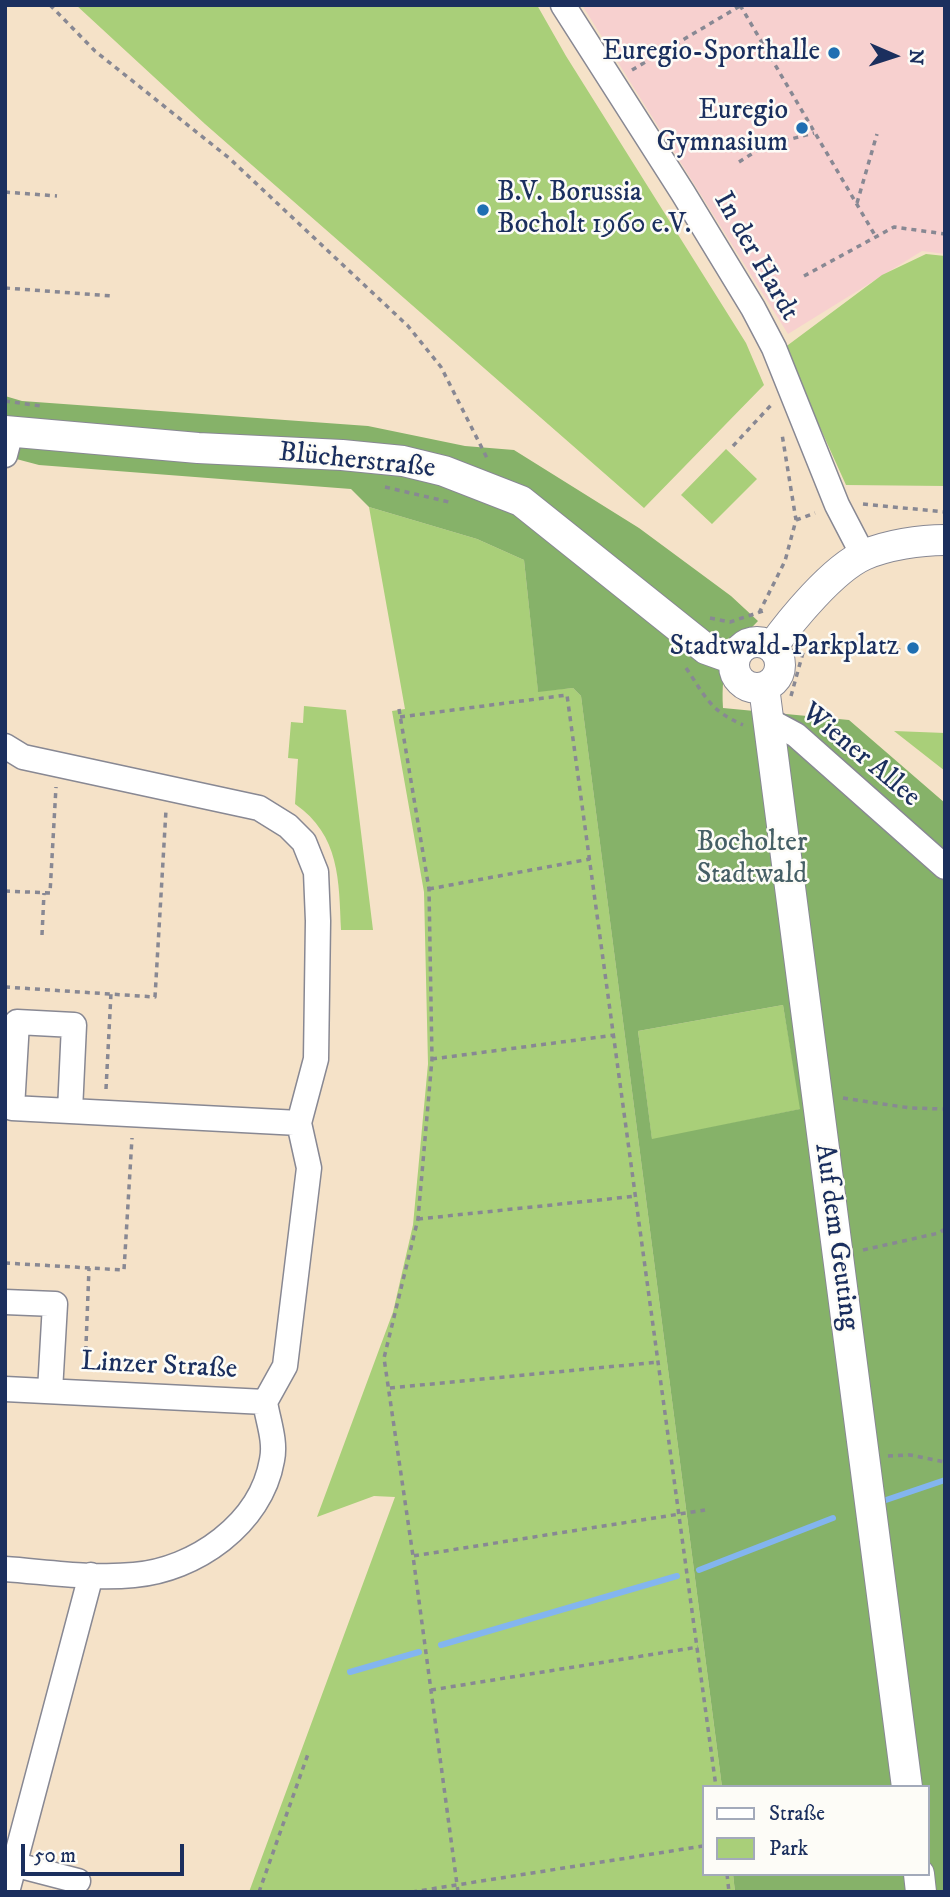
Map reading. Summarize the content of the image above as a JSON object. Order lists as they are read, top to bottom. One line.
{"streets":{"street":["In der Hardt","Blücherstraße","Wiener Allee","Auf dem Geuting","Linzer Straße"]},"crossings":[["Blücherstraße","Auf dem Geuting"],["Wiener Allee","Auf dem Geuting"]],"parks":["Bocholter Stadtwald"],"places":["Euregio-Sporthalle","Euregio Gymnasium","B.V. Borussia Bocholt 1960 e.V.","Stadtwald-Parkplatz"],"legend":["Straße","Park"],"scale_bar":"50 m","north":"right"}
